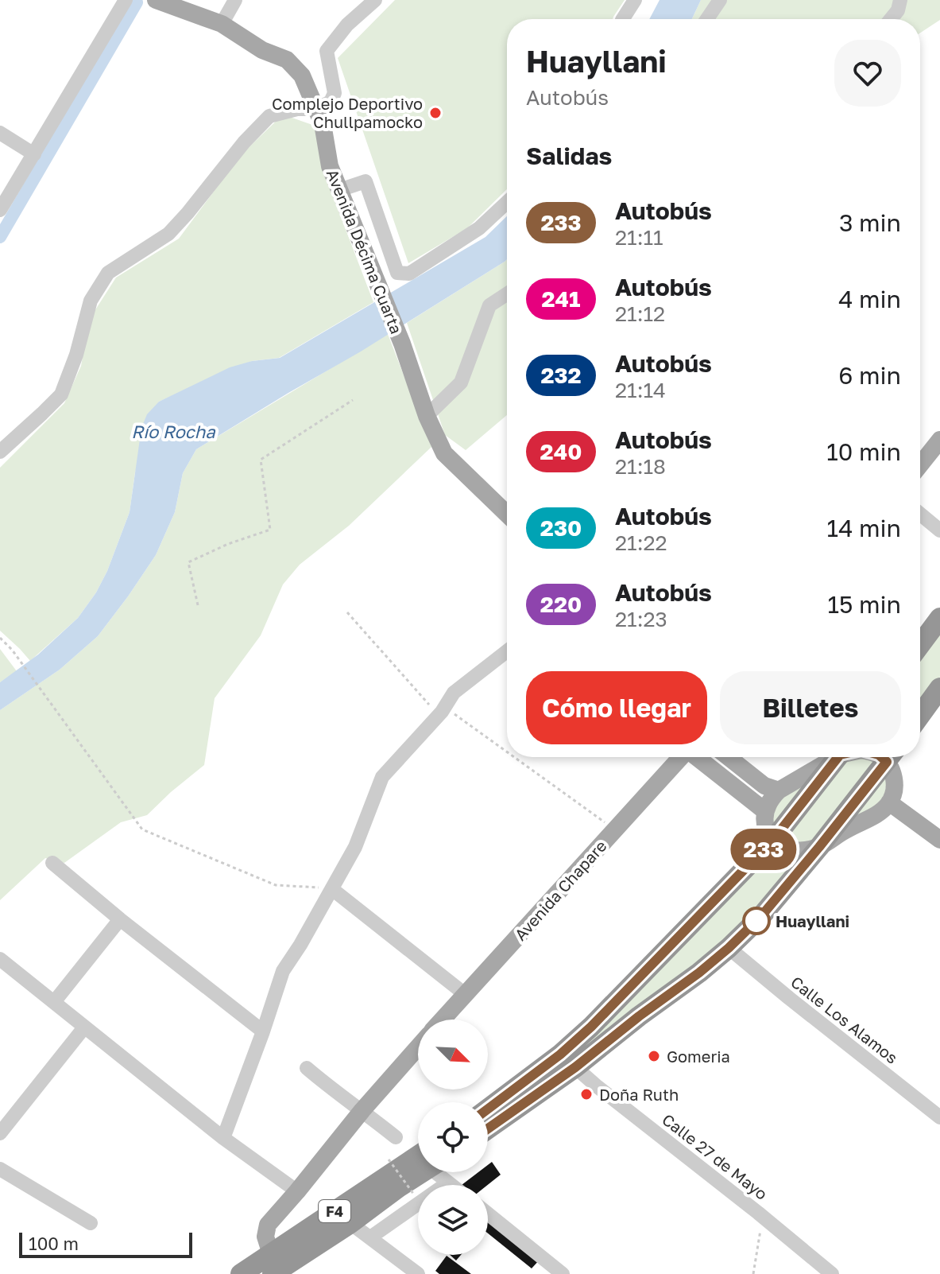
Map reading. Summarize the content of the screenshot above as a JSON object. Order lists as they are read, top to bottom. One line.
{"streets":{"highway":["F4"],"main road":["Avenida Décima Cuarta","Avenida Chapare"],"street":["Calle Los Alamos","Calle 27 de Mayo"]},"water":["Río Rocha"],"places":["Complejo Deportivo Chullpamocko","Huayllani","Gomeria","Doña Ruth"],"lines":["bus line 233"],"scale_bar":"100 m","north":"bottom right","page":{"on_map":"233","heading":[["Huayllani","Autobús"],"Salidas"],"list":[{"mark":"233","name":"Autobús","note":"21:11","value":"3 min"},{"mark":"241","name":"Autobús","note":"21:12","value":"4 min"},{"mark":"232","name":"Autobús","note":"21:14","value":"6 min"},{"mark":"240","name":"Autobús","note":"21:18","value":"10 min"},{"mark":"230","name":"Autobús","note":"21:22","value":"14 min"},{"mark":"220","name":"Autobús","note":"21:23","value":"15 min"}],"buttons":["Cómo llegar","Billetes"],"scale":"100 m"}}
